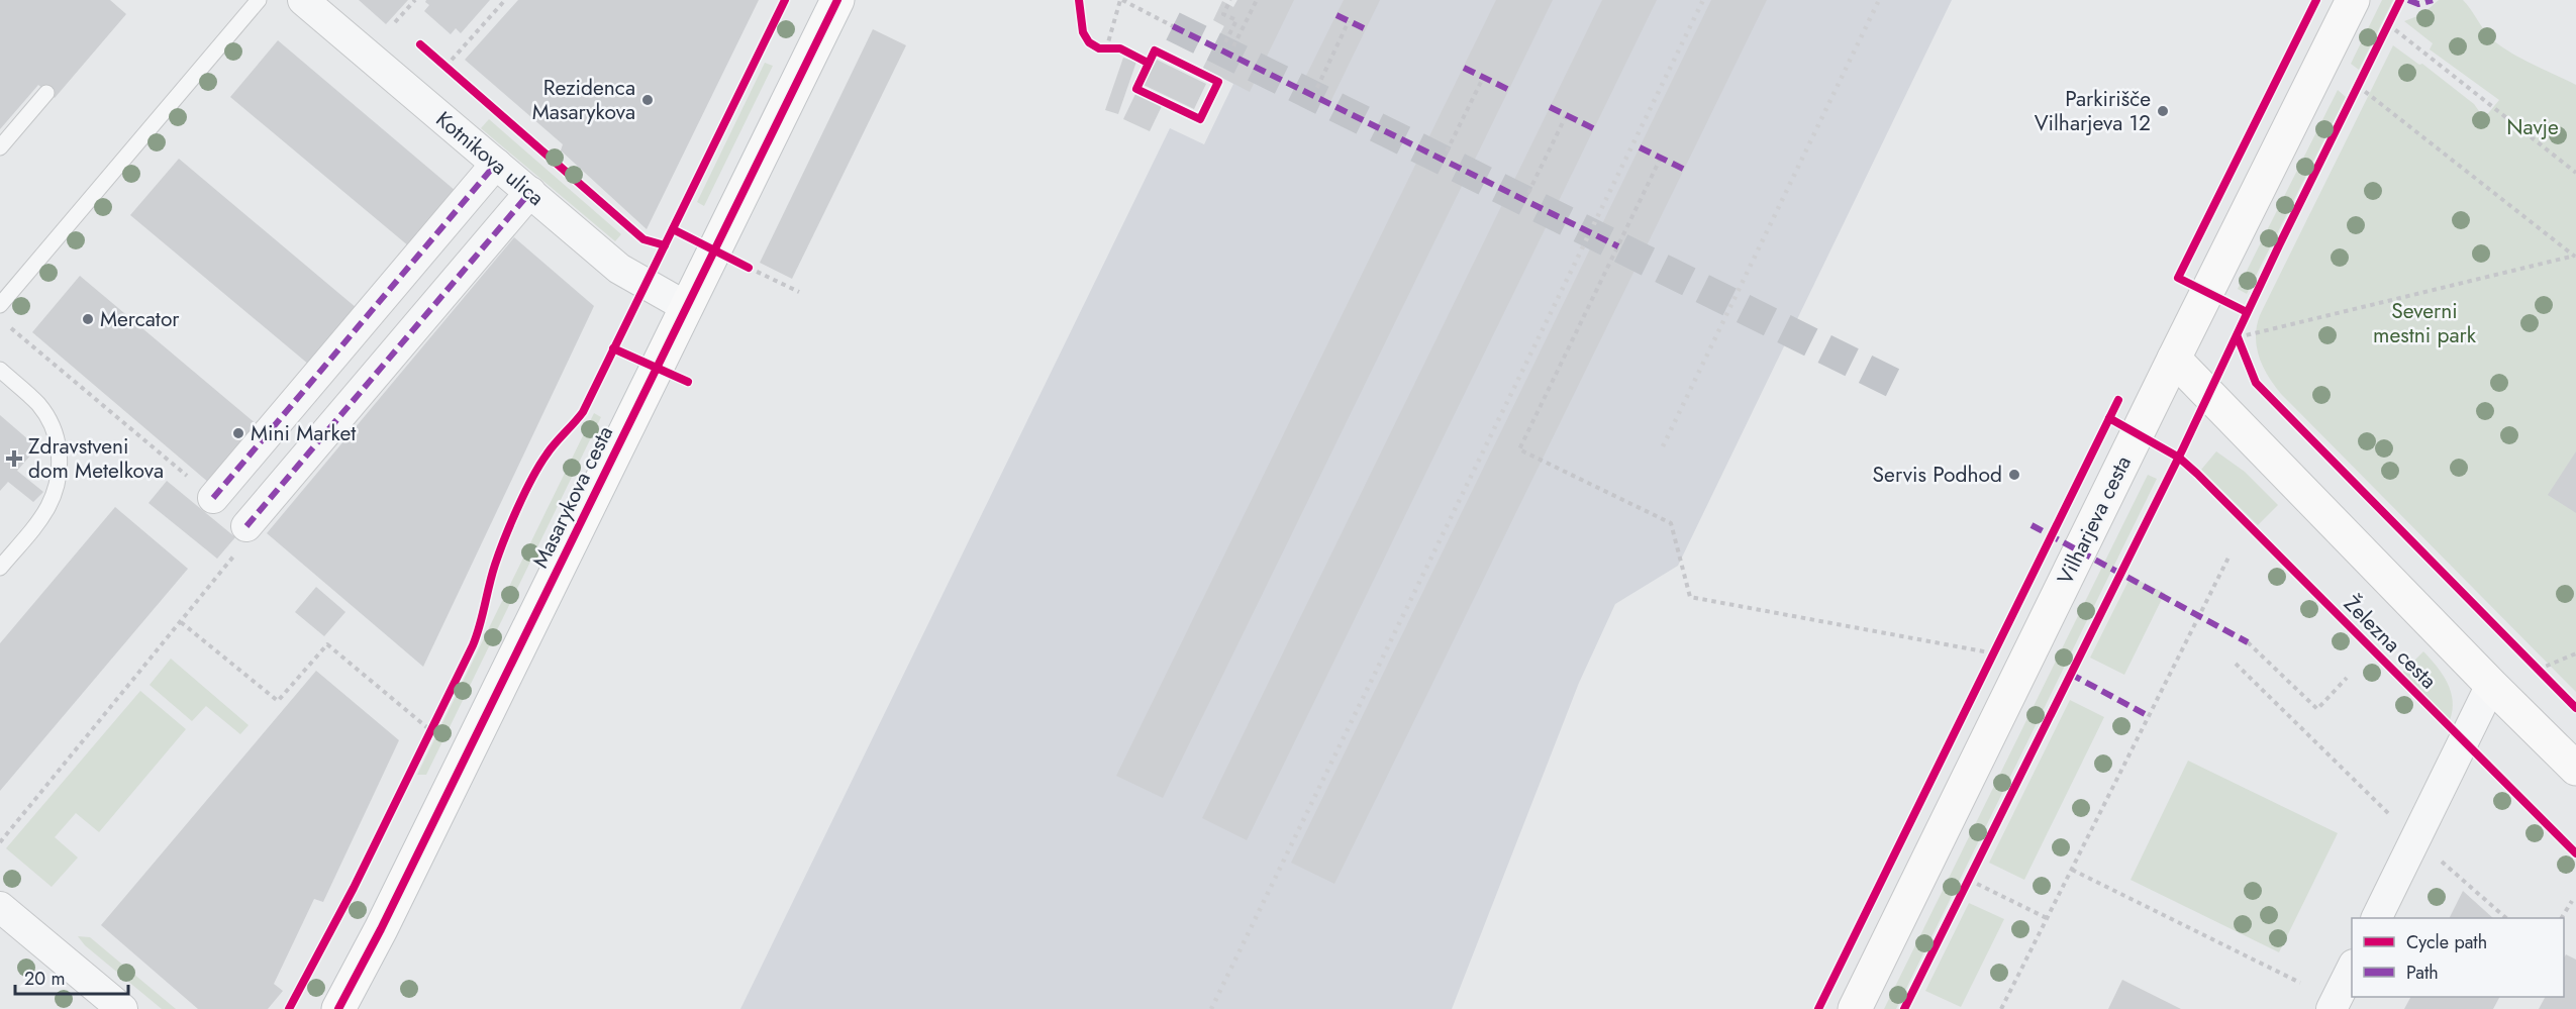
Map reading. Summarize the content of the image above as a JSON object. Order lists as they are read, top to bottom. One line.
{"streets":{"main road":["Masarykova cesta","Vilharjeva cesta","Železna cesta"],"street":["Kotnikova ulica"]},"crossings":[["Kotnikova ulica","Masarykova cesta"],["Vilharjeva cesta","Železna cesta"]],"parks":["Navje","Severni mestni park"],"places":{"other":["Rezidenca Masarykova","Parkirišče Vilharjeva 12","Mercator","Mini Market","Servis Podhod"],"health":["Zdravstveni dom Metelkova"]},"legend":["Cycle path","Path"],"scale_bar":"20 m"}
